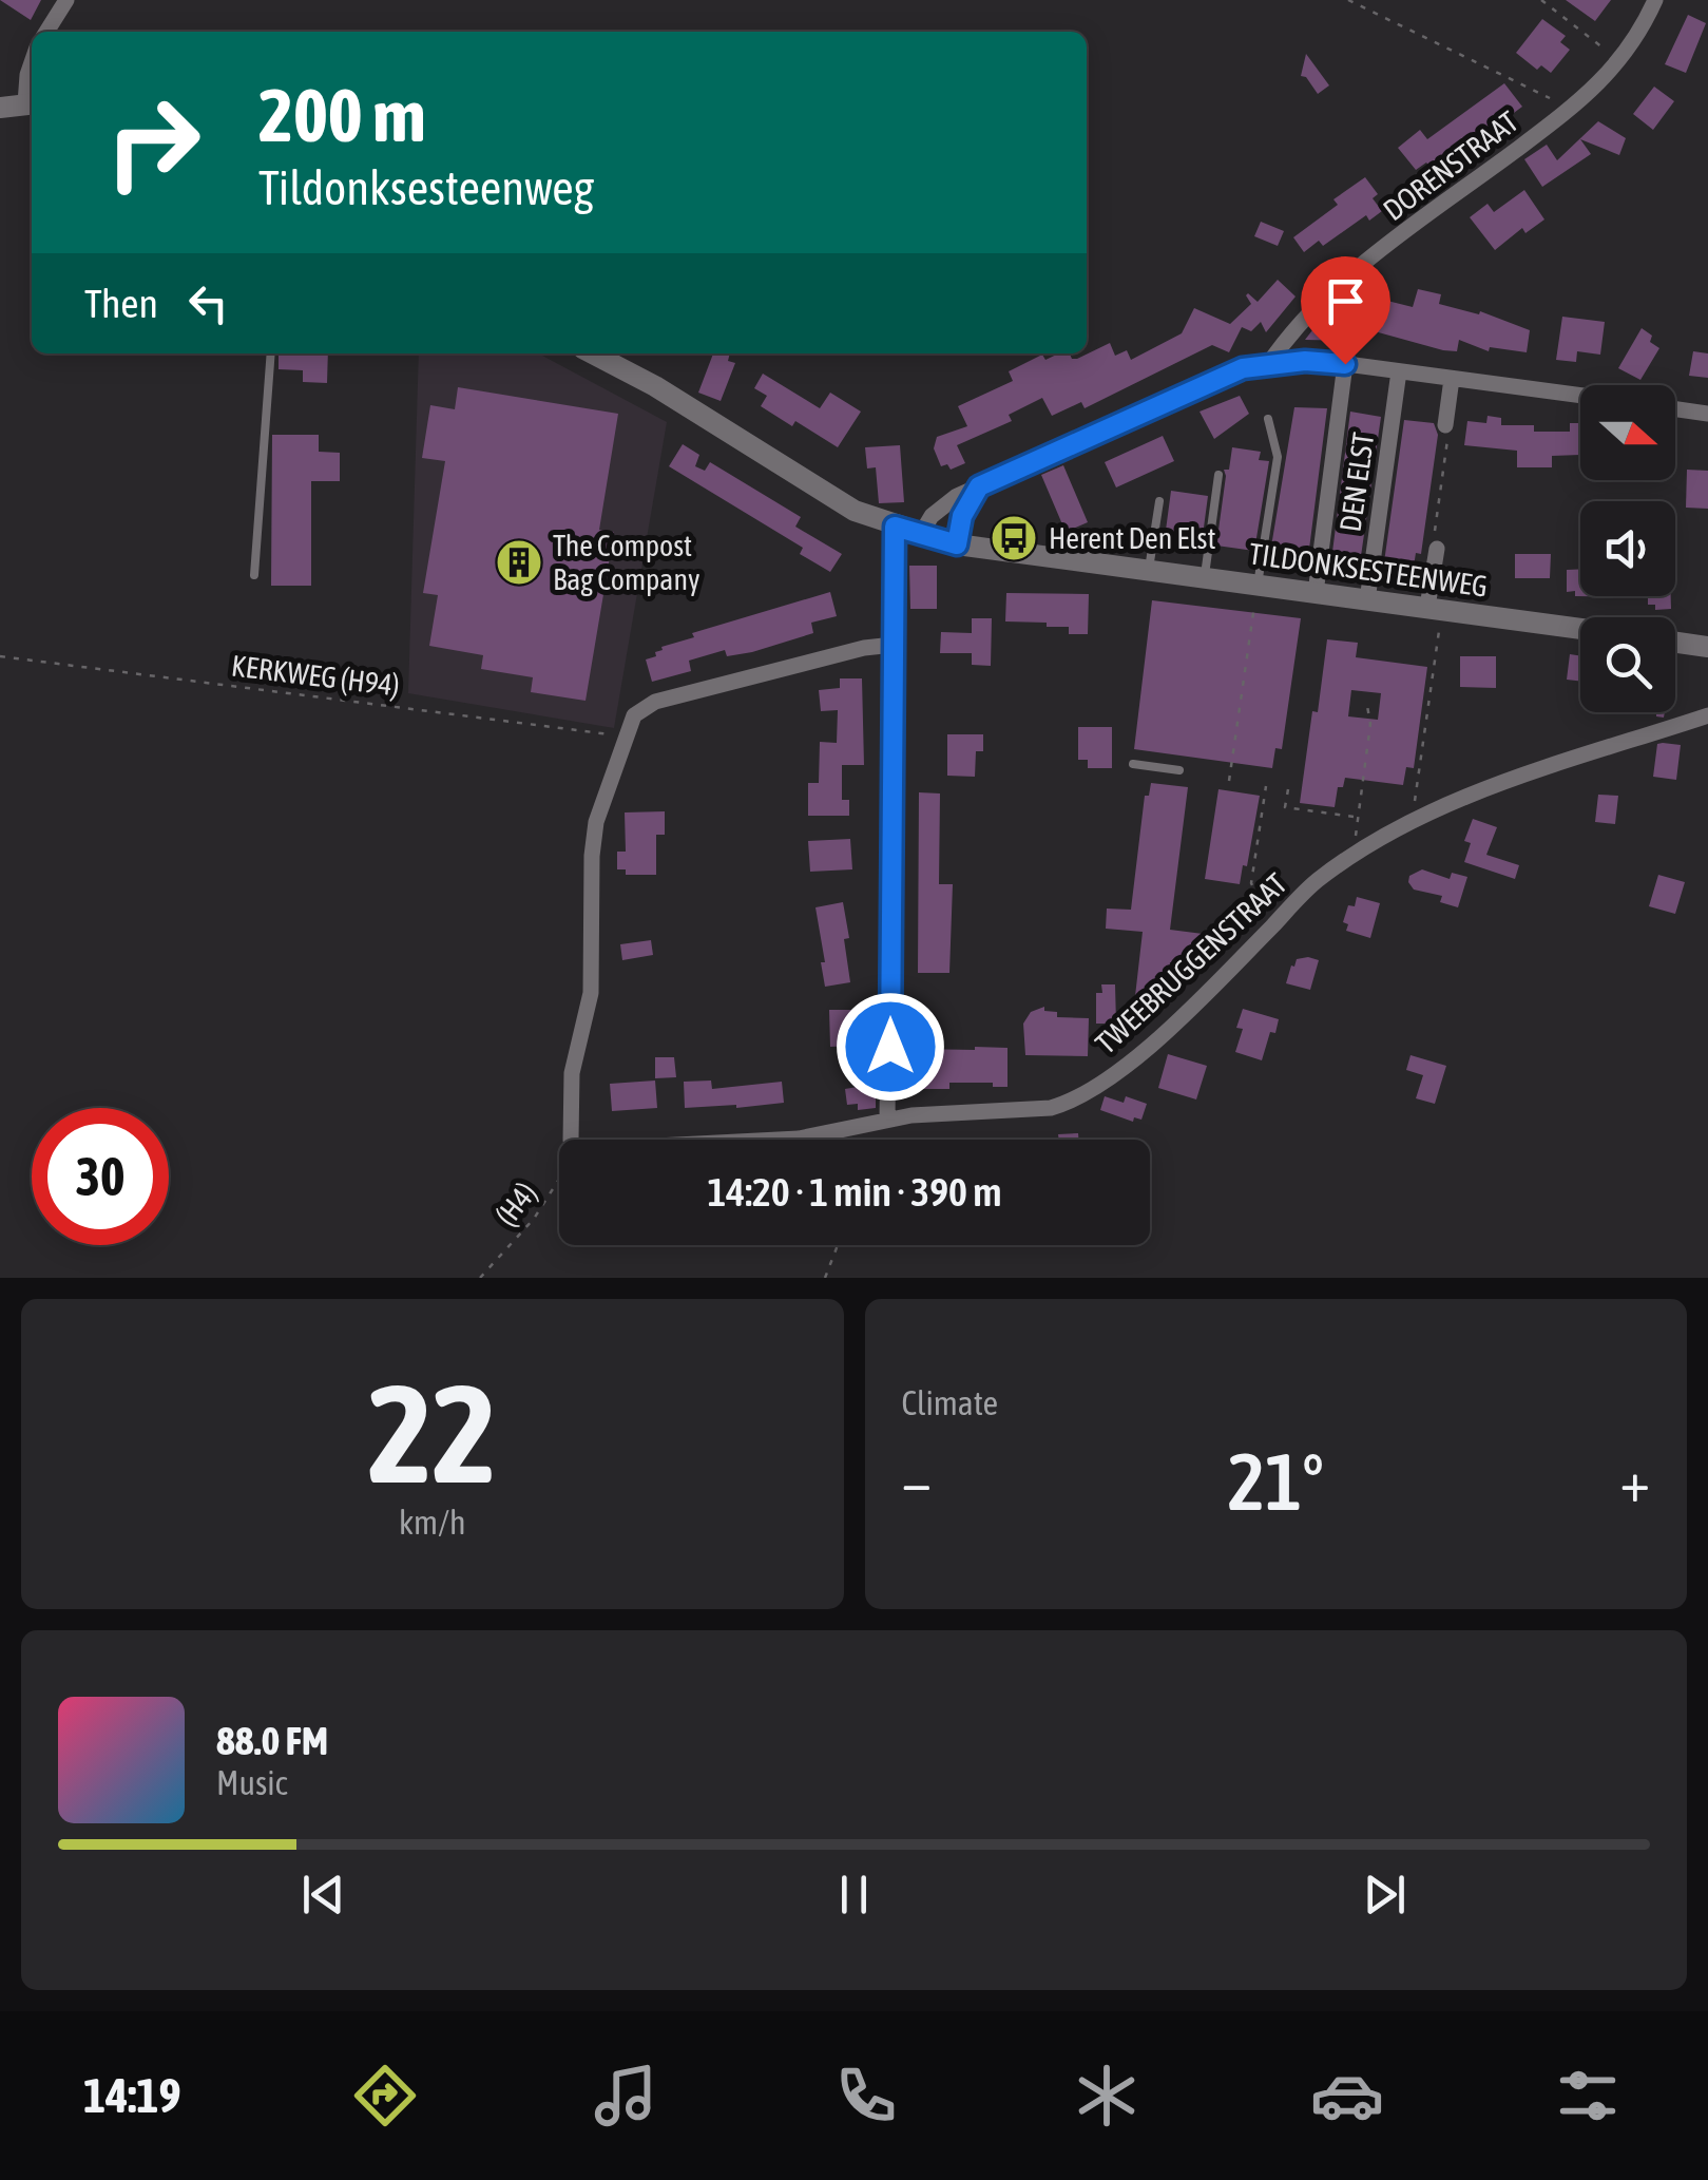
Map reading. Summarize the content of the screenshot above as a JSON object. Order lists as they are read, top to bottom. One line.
{"streets":{"street":["DORENSTRAAT","DEN ELST","TILDONKSESTEENWEG","TWEEBRUGGENSTRAAT"],"path":["KERKWEG (H94)","(H4)"]},"crossings":[["DEN ELST","TILDONKSESTEENWEG"]],"places":{"bus stop":["Herent Den Elst"],"building":["The Compost Bag Company"]},"north":"right","page":{"turn":["200 m","Tildonksesteenweg"],"then":"Then","limit":"30","trip":"14:20 · 1 min · 390 m","tile":[["22","km/h"],"Climate"],"heat":["−","21°","+"],"song":["88.0 FM","Music"],"tabs":"14:19"}}
